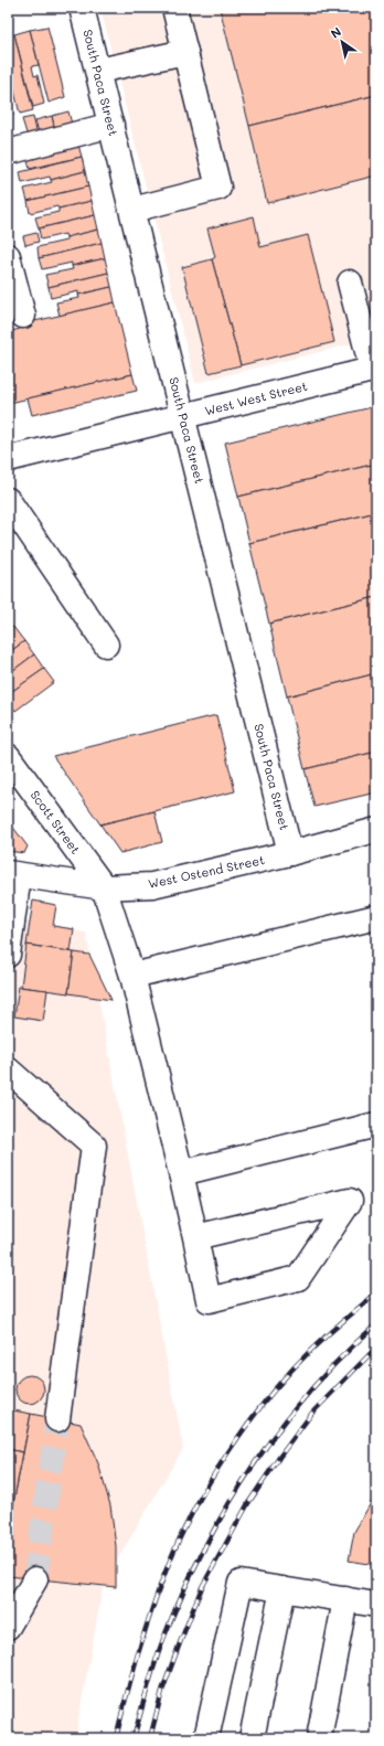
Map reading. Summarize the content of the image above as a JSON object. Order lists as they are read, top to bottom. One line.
{"streets":{"street":["South Paca Street","West West Street","Scott Street","West Ostend Street"]},"crossings":[["South Paca Street","West West Street"],["South Paca Street","West Ostend Street"],["Scott Street","West Ostend Street"]],"north":"top left"}
